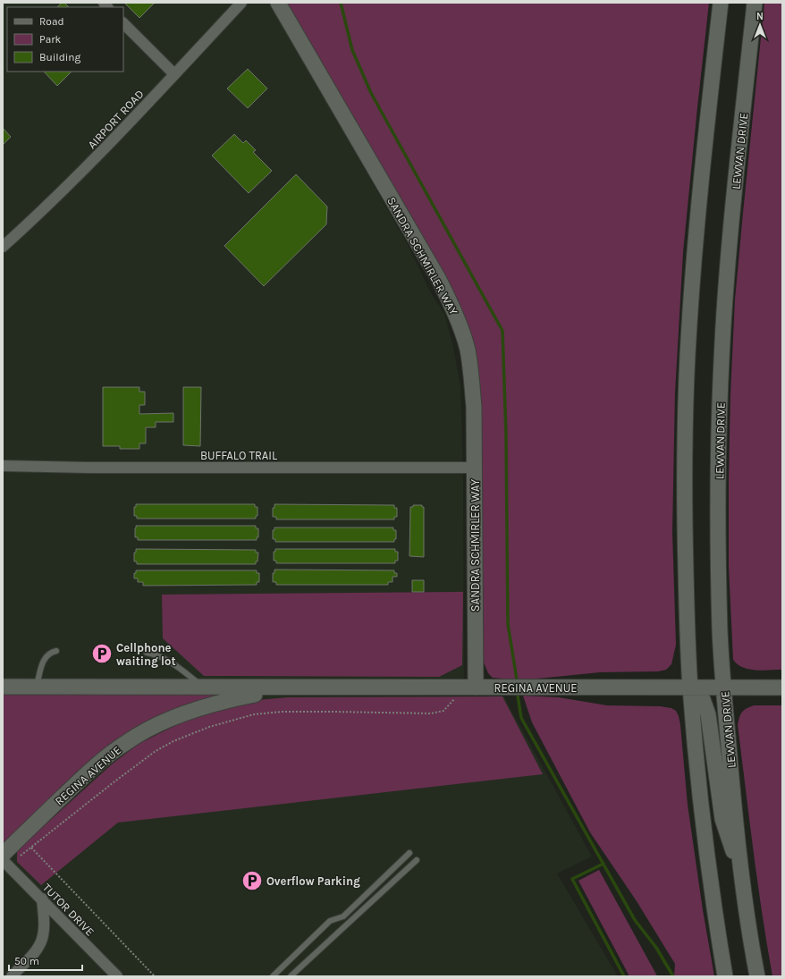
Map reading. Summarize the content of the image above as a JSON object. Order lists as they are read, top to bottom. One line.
{"streets":{"main road":["LEWVAN DRIVE","SANDRA SCHMIRLER WAY","REGINA AVENUE"],"street":["AIRPORT ROAD","BUFFALO TRAIL","TUTOR DRIVE"]},"crossings":[["LEWVAN DRIVE","REGINA AVENUE"],["SANDRA SCHMIRLER WAY","BUFFALO TRAIL"],["SANDRA SCHMIRLER WAY","REGINA AVENUE"],["REGINA AVENUE","TUTOR DRIVE"]],"places":{"parking":["Cellphone waiting lot","Overflow Parking"]},"legend":["Road","Park","Building"],"scale_bar":"50 m","north":"top"}
